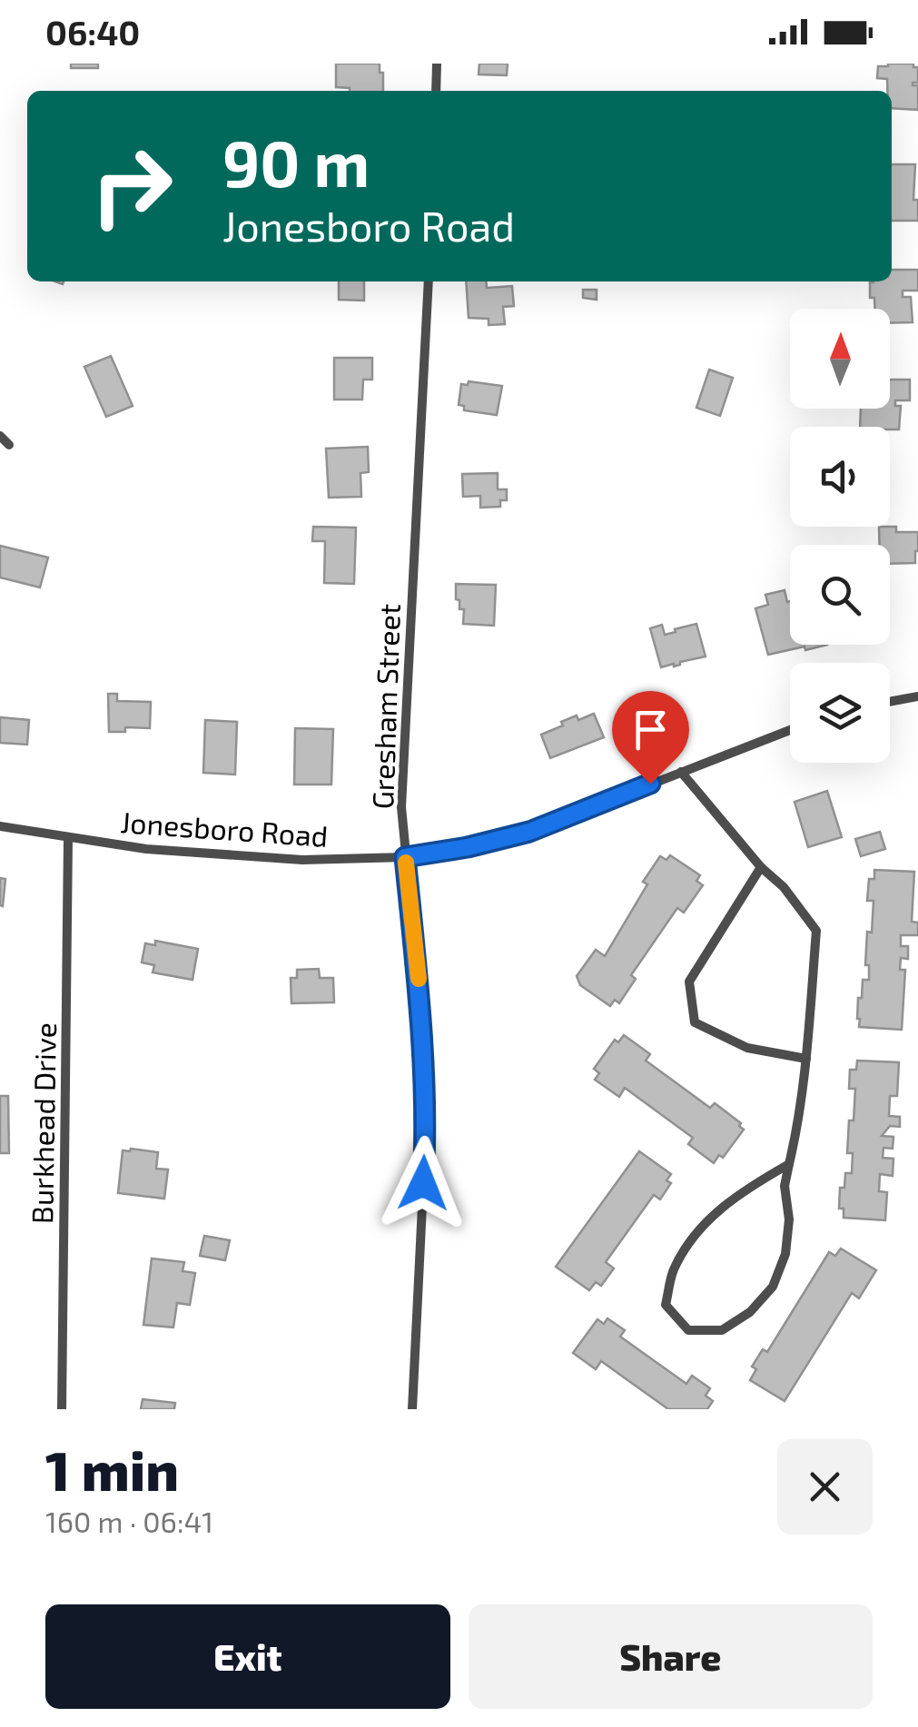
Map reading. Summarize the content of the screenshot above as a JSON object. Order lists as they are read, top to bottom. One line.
{"streets":{"street":["Gresham Street","Jonesboro Road","Burkhead Drive"]},"crossings":[["Gresham Street","Jonesboro Road"],["Jonesboro Road","Burkhead Drive"]],"north":"top","page":{"status":"06:40","turn":["90 m","Jonesboro Road"],"heading":["1 min","160 m · 06:41"],"buttons":["Exit","Share"]}}
